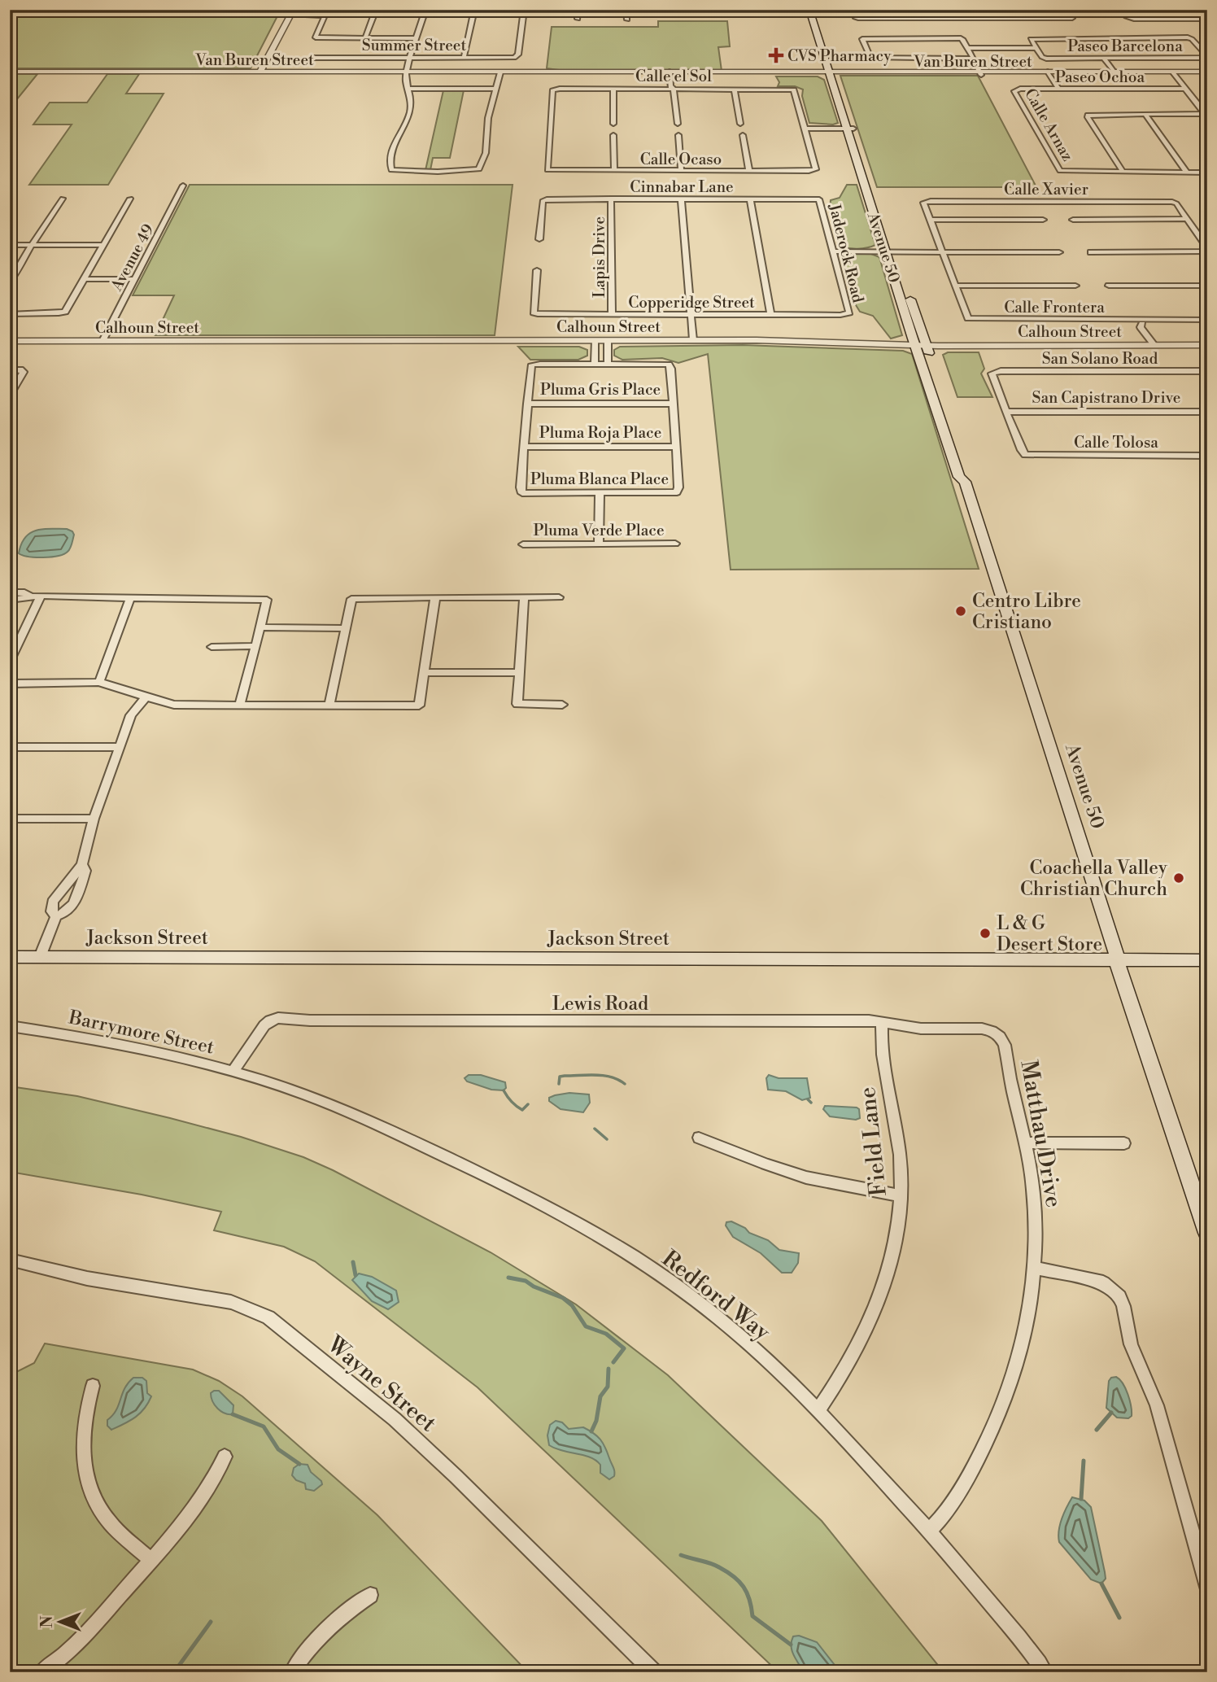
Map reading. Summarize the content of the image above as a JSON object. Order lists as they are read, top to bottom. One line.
{"streets":{"main road":["Avenue 50","Jackson Street"],"street":["Summer Street","Paseo Barcelona","Van Buren Street","Calle el Sol","Paseo Ochoa","Calle Arnaz","Calle Ocaso","Cinnabar Lane","Calle Xavier","Jaderock Road","Avenue 49","Lapis Drive","Copperidge Street","Calle Frontera","Calhoun Street","San Solano Road","Pluma Gris Place","San Capistrano Drive","Pluma Roja Place","Calle Tolosa","Pluma Blanca Place","Pluma Verde Place","Lewis Road","Barrymore Street","Matthau Drive","Field Lane","Redford Way","Wayne Street"]},"crossings":[["Van Buren Street","Avenue 50"],["Calle el Sol","Calle Ocaso"],["Paseo Ochoa","Calle Arnaz"],["Cinnabar Lane","Jaderock Road"],["Cinnabar Lane","Lapis Drive"],["Avenue 50","Calhoun Street"],["Avenue 50","Jackson Street"],["Jaderock Road","Copperidge Street"],["Avenue 49","Calhoun Street"],["Lapis Drive","Copperidge Street"],["San Solano Road","San Capistrano Drive"],["San Solano Road","Calle Tolosa"],["San Capistrano Drive","Calle Tolosa"],["Pluma Roja Place","Pluma Blanca Place"],["Lewis Road","Barrymore Street"],["Lewis Road","Matthau Drive"],["Lewis Road","Field Lane"],["Barrymore Street","Redford Way"],["Matthau Drive","Redford Way"],["Field Lane","Redford Way"]],"places":{"health":["CVS Pharmacy"],"other":["Centro Libre Cristiano","Coachella Valley Christian Church","L & G Desert Store"]},"north":"left"}
